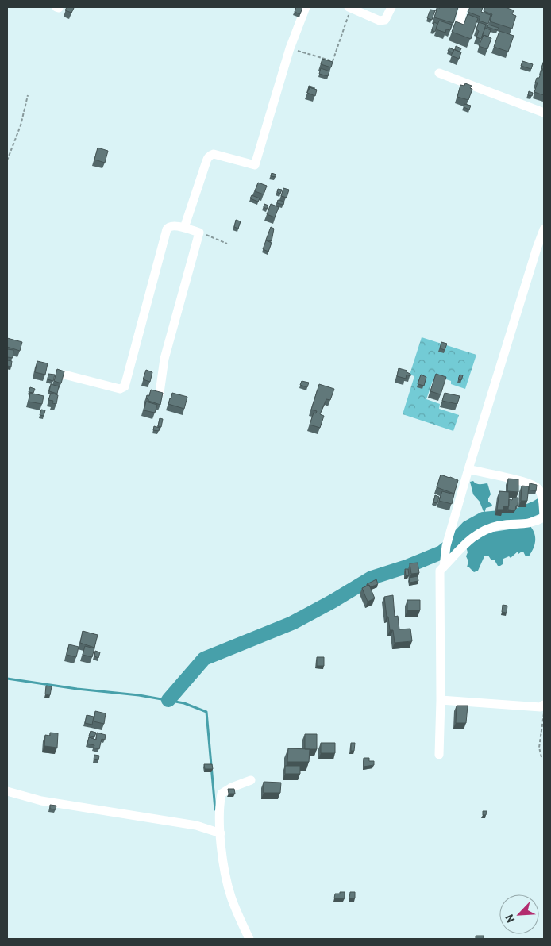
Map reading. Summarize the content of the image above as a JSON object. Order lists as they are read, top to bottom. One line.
{"north":"bottom left"}
